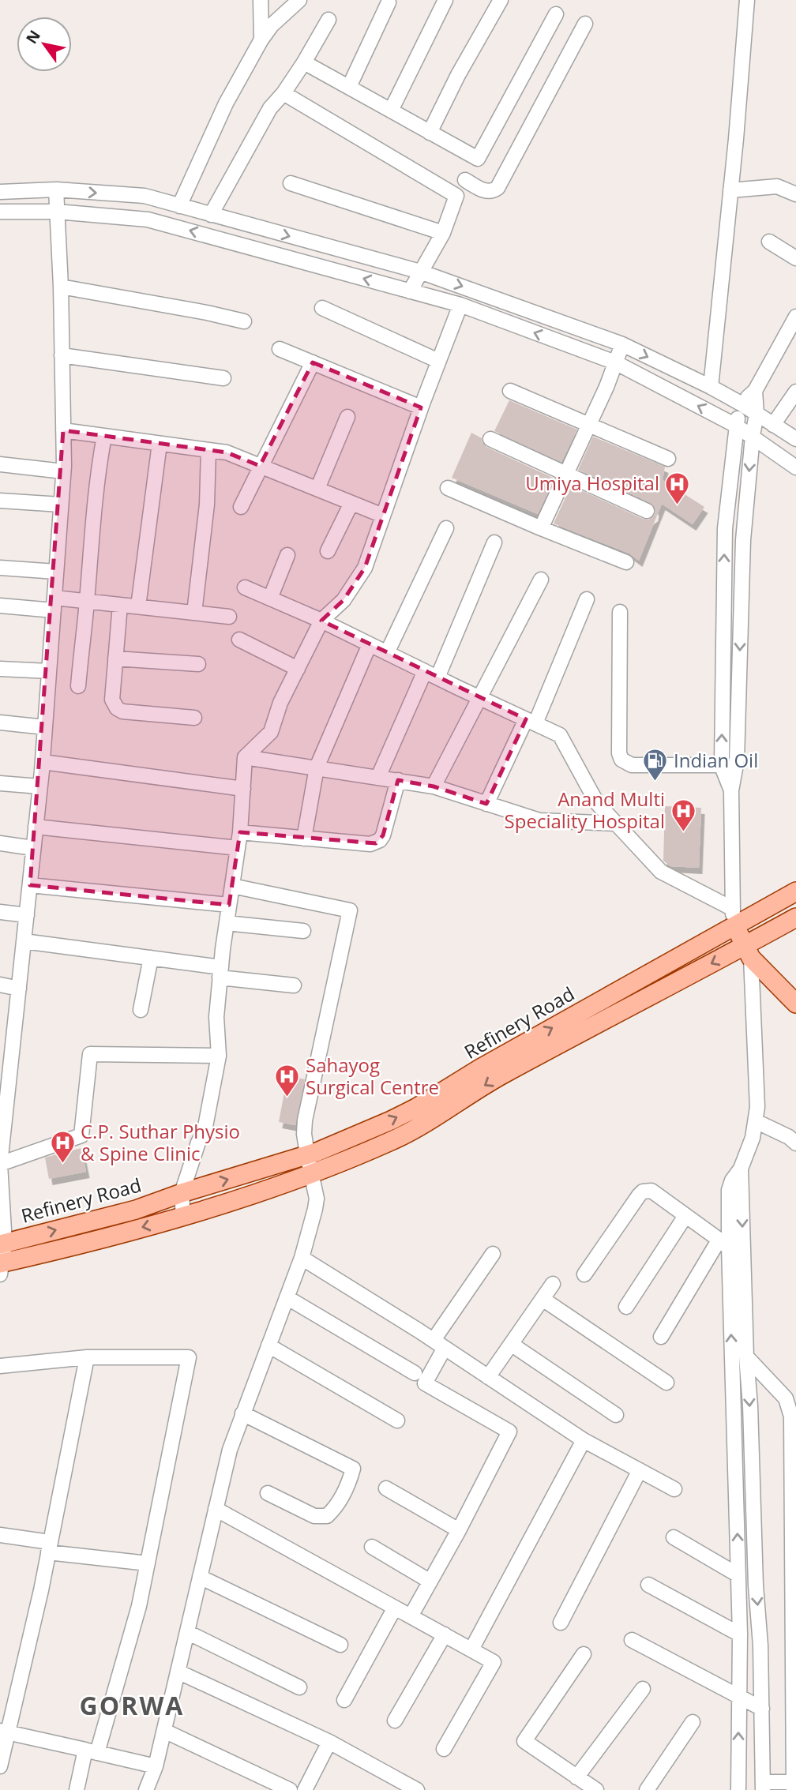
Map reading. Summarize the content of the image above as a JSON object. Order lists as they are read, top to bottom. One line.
{"streets":{"main road":["Refinery Road"]},"districts":["GORWA"],"places":{"hospital":["Umiya Hospital","Anand Multi Speciality Hospital","Sahayog Surgical Centre","C.P. Suthar Physio & Spine Clinic"],"fuel station":["Indian Oil"]},"north":"top left"}
